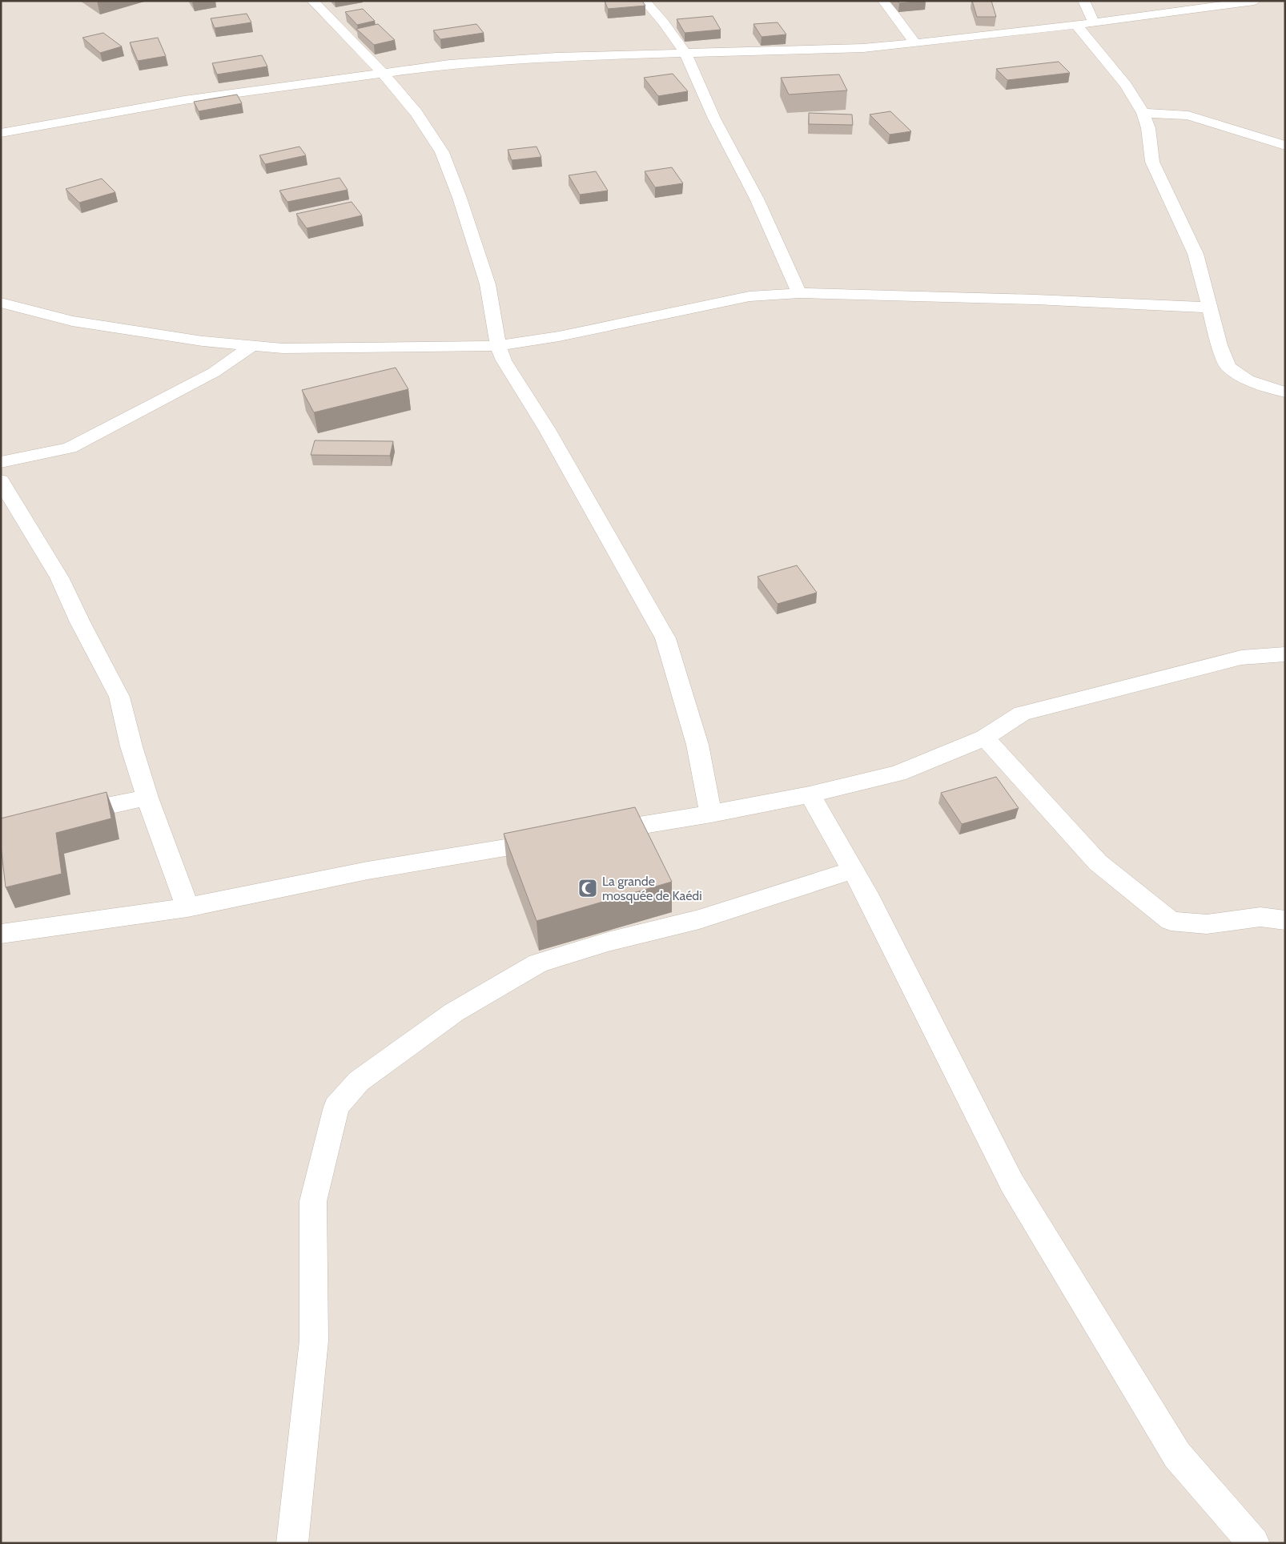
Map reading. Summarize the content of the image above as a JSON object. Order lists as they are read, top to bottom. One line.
{"places":{"mosque":["La grande mosquée de Kaédi"]}}
